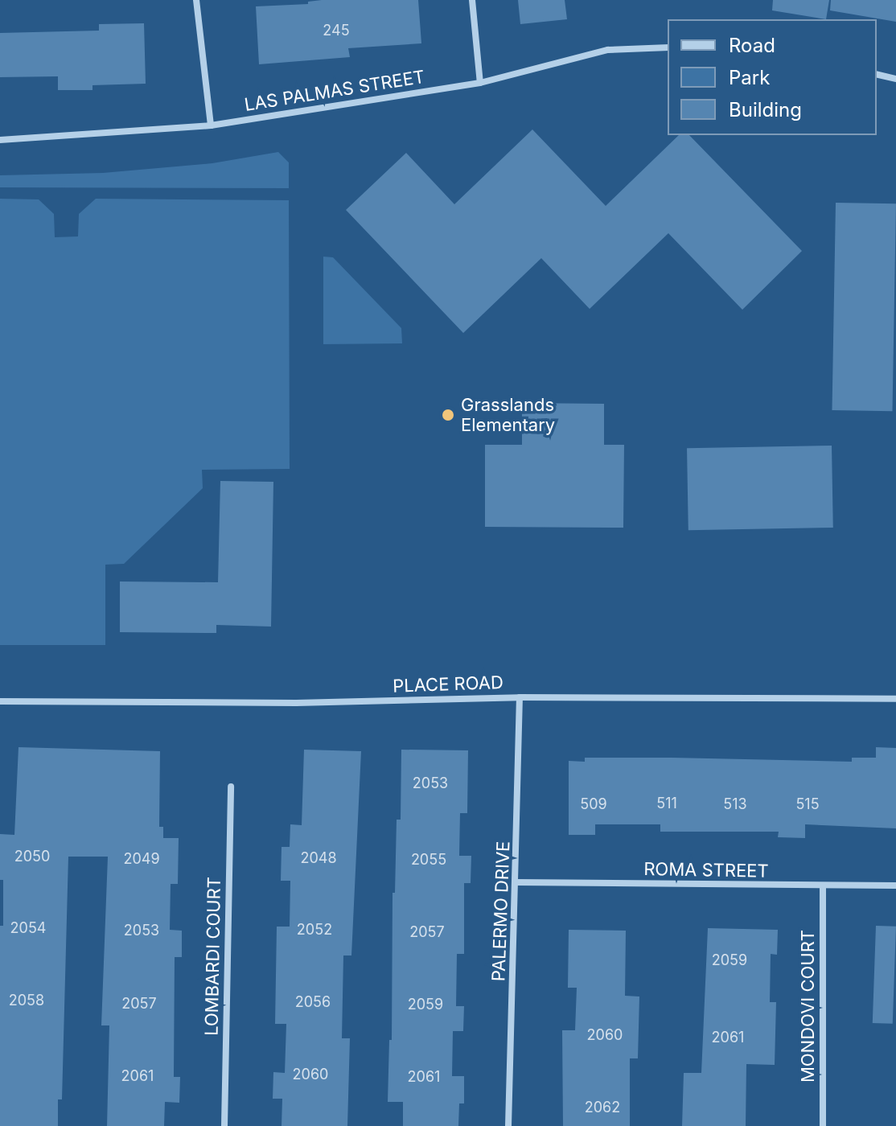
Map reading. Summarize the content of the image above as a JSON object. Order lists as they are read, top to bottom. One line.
{"streets":{"street":["LAS PALMAS STREET","PLACE ROAD","ROMA STREET","PALERMO DRIVE","LOMBARDI COURT","MONDOVI COURT"]},"crossings":[["PLACE ROAD","PALERMO DRIVE"],["ROMA STREET","PALERMO DRIVE"],["ROMA STREET","MONDOVI COURT"]],"places":["Grasslands Elementary"],"house_numbers":["245","2053","511","509","513","515","2050","2048","2049","2055","2054","2052","2053","2057","2059","2058","2056","2057","2059","2060","2061","2060","2061","2061","2062"],"legend":["Road","Park","Building"]}
